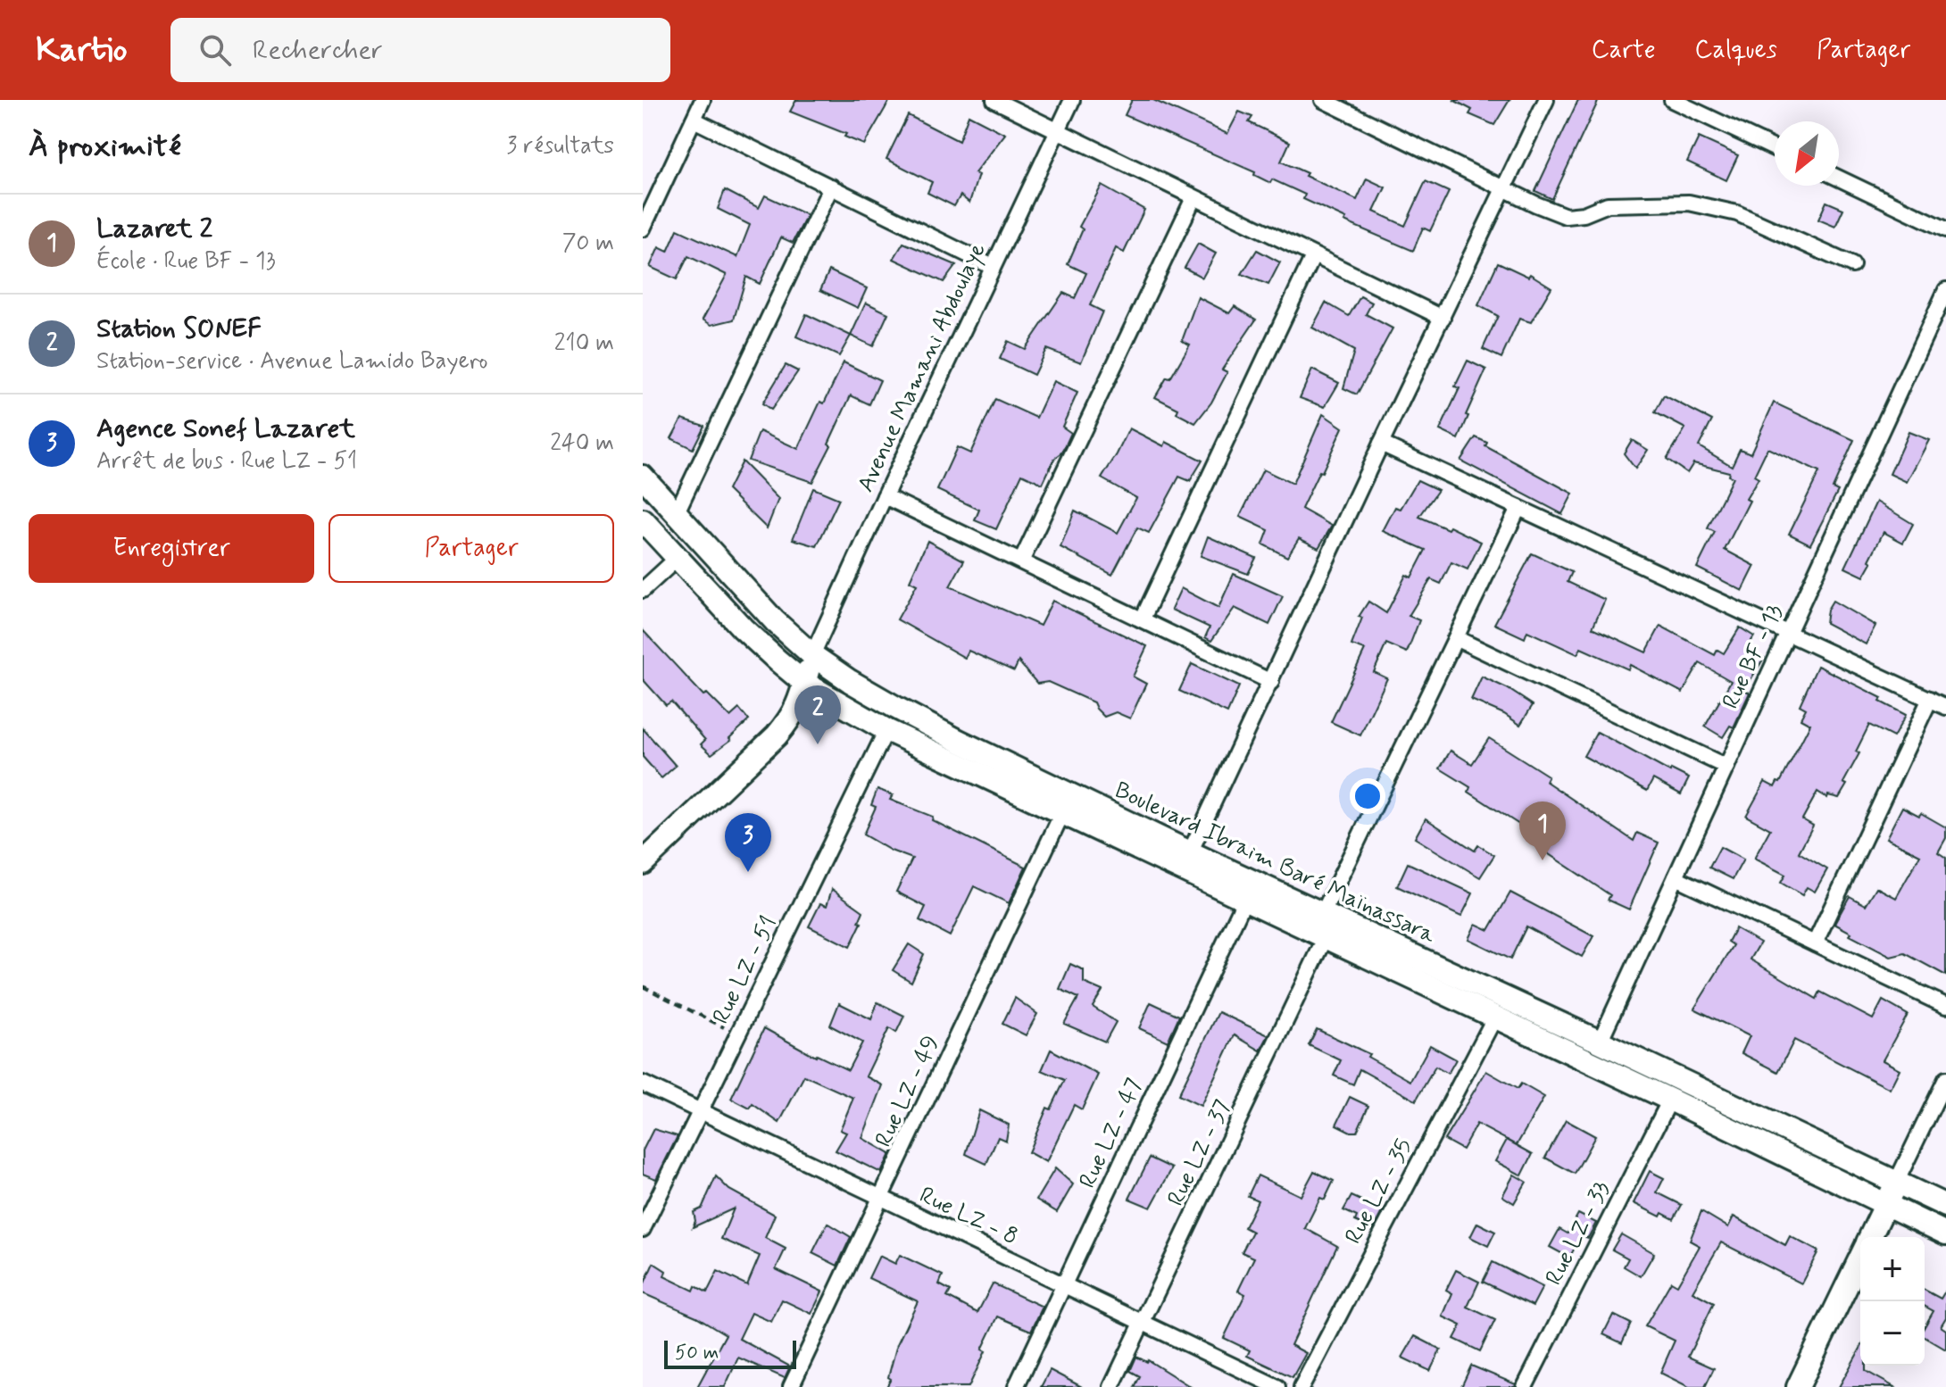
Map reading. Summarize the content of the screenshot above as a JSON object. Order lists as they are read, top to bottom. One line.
{"streets":{"main road":["Boulevard Ibraim Baré Maïnassara"],"street":["Avenue Mamani Abdoulaye","Rue BF - 13","Rue LZ - 51","Rue LZ - 49","Rue LZ - 47","Rue LZ - 37","Rue LZ - 35","Rue LZ - 8","Rue LZ - 33"]},"crossings":[["Avenue Mamani Abdoulaye","Boulevard Ibraim Baré Maïnassara"],["Rue BF - 13","Boulevard Ibraim Baré Maïnassara"],["Boulevard Ibraim Baré Maïnassara","Rue LZ - 51"],["Boulevard Ibraim Baré Maïnassara","Rue LZ - 49"],["Boulevard Ibraim Baré Maïnassara","Rue LZ - 47"],["Boulevard Ibraim Baré Maïnassara","Rue LZ - 37"],["Boulevard Ibraim Baré Maïnassara","Rue LZ - 35"],["Boulevard Ibraim Baré Maïnassara","Rue LZ - 33"],["Rue LZ - 51","Rue LZ - 8"],["Rue LZ - 49","Rue LZ - 8"],["Rue LZ - 47","Rue LZ - 8"],["Rue LZ - 37","Rue LZ - 8"]],"scale_bar":"50 m","north":"bottom left","page":{"header":"Kartio","search":"Rechercher","nav":["Carte","Calques","Partager"],"heading":["À proximité","3 résultats"],"list":[{"mark":"1","name":"Lazaret 2","note":"École · Rue BF - 13","value":"70 m"},{"mark":"2","name":"Station SONEF","note":"Station-service · Avenue Lamido Bayero","value":"210 m"},{"mark":"3","name":"Agence Sonef Lazaret","note":"Arrêt de bus · Rue LZ - 51","value":"240 m"}],"buttons":["Enregistrer","Partager"],"pins":["2","1","3"],"map_buttons":["+","−"],"scale":"50 m"}}
